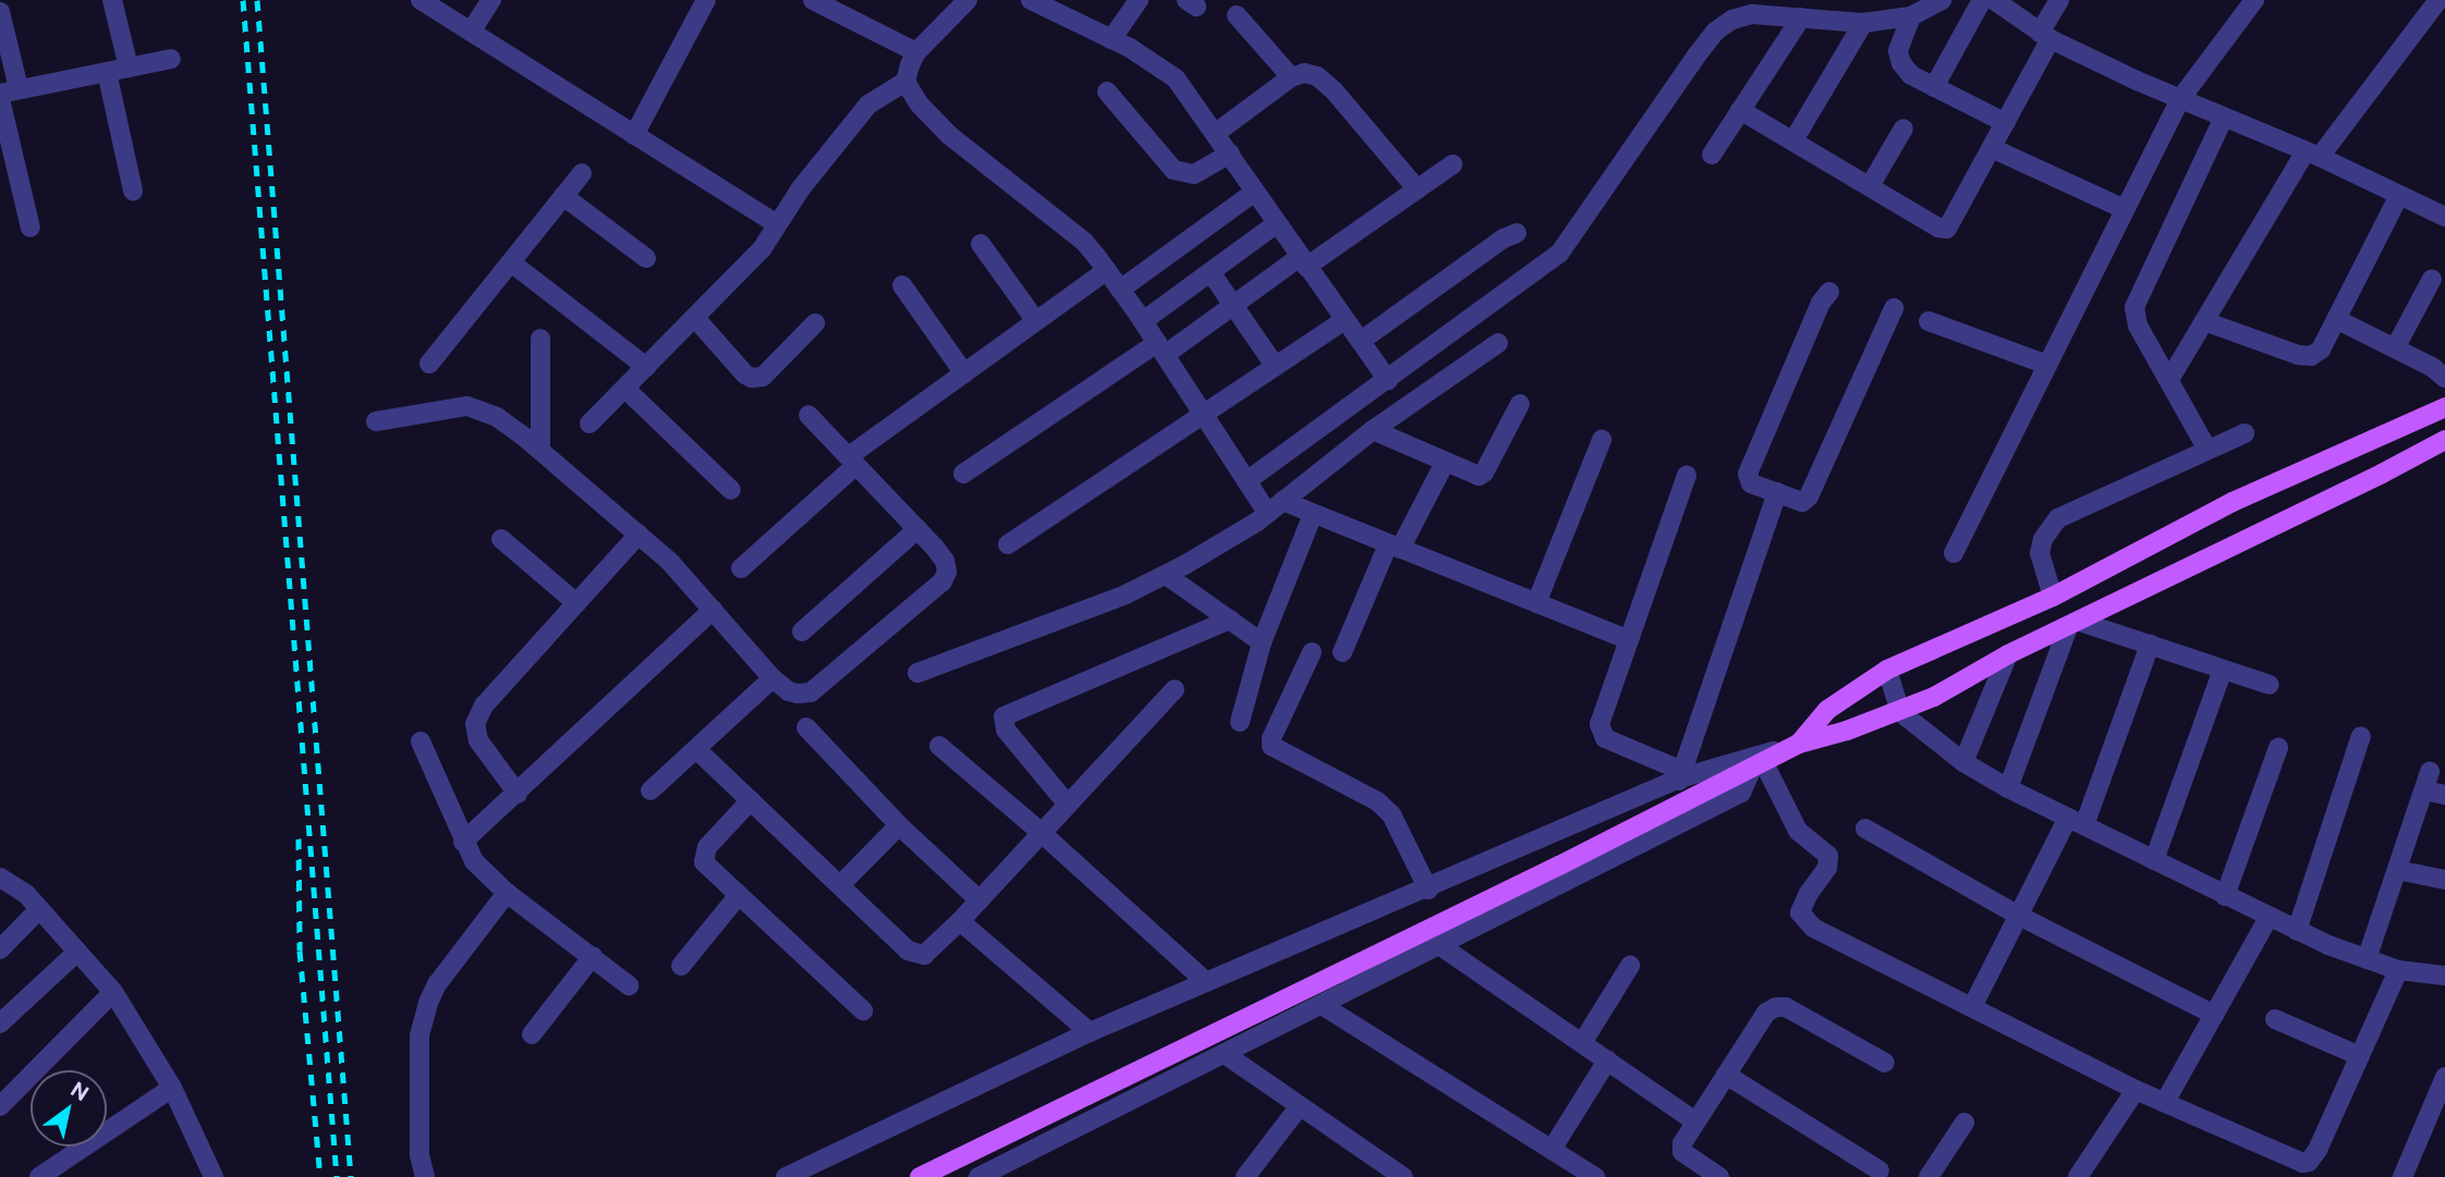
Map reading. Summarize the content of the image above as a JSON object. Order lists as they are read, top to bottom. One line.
{"north":"top right"}
